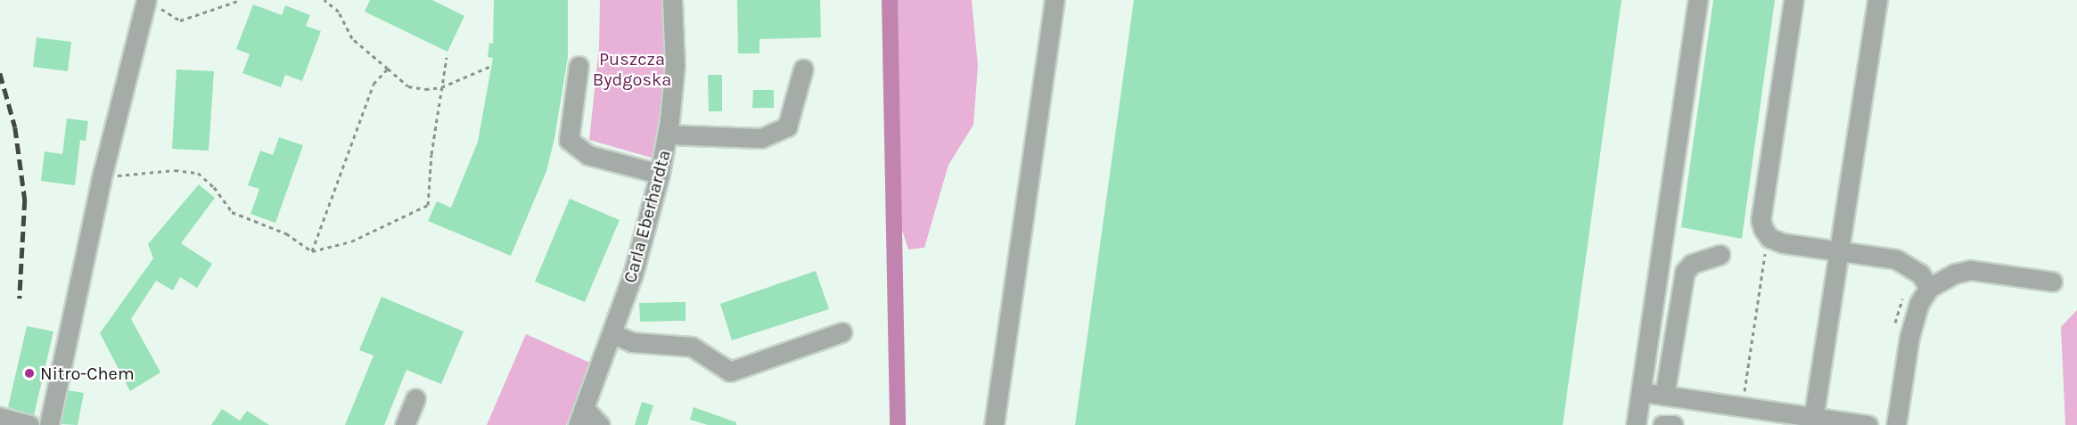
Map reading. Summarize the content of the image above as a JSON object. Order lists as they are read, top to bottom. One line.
{"streets":{"street":["Carla Eberhardta"]},"parks":["Puszcza Bydgoska"],"places":["Nitro-Chem"]}
